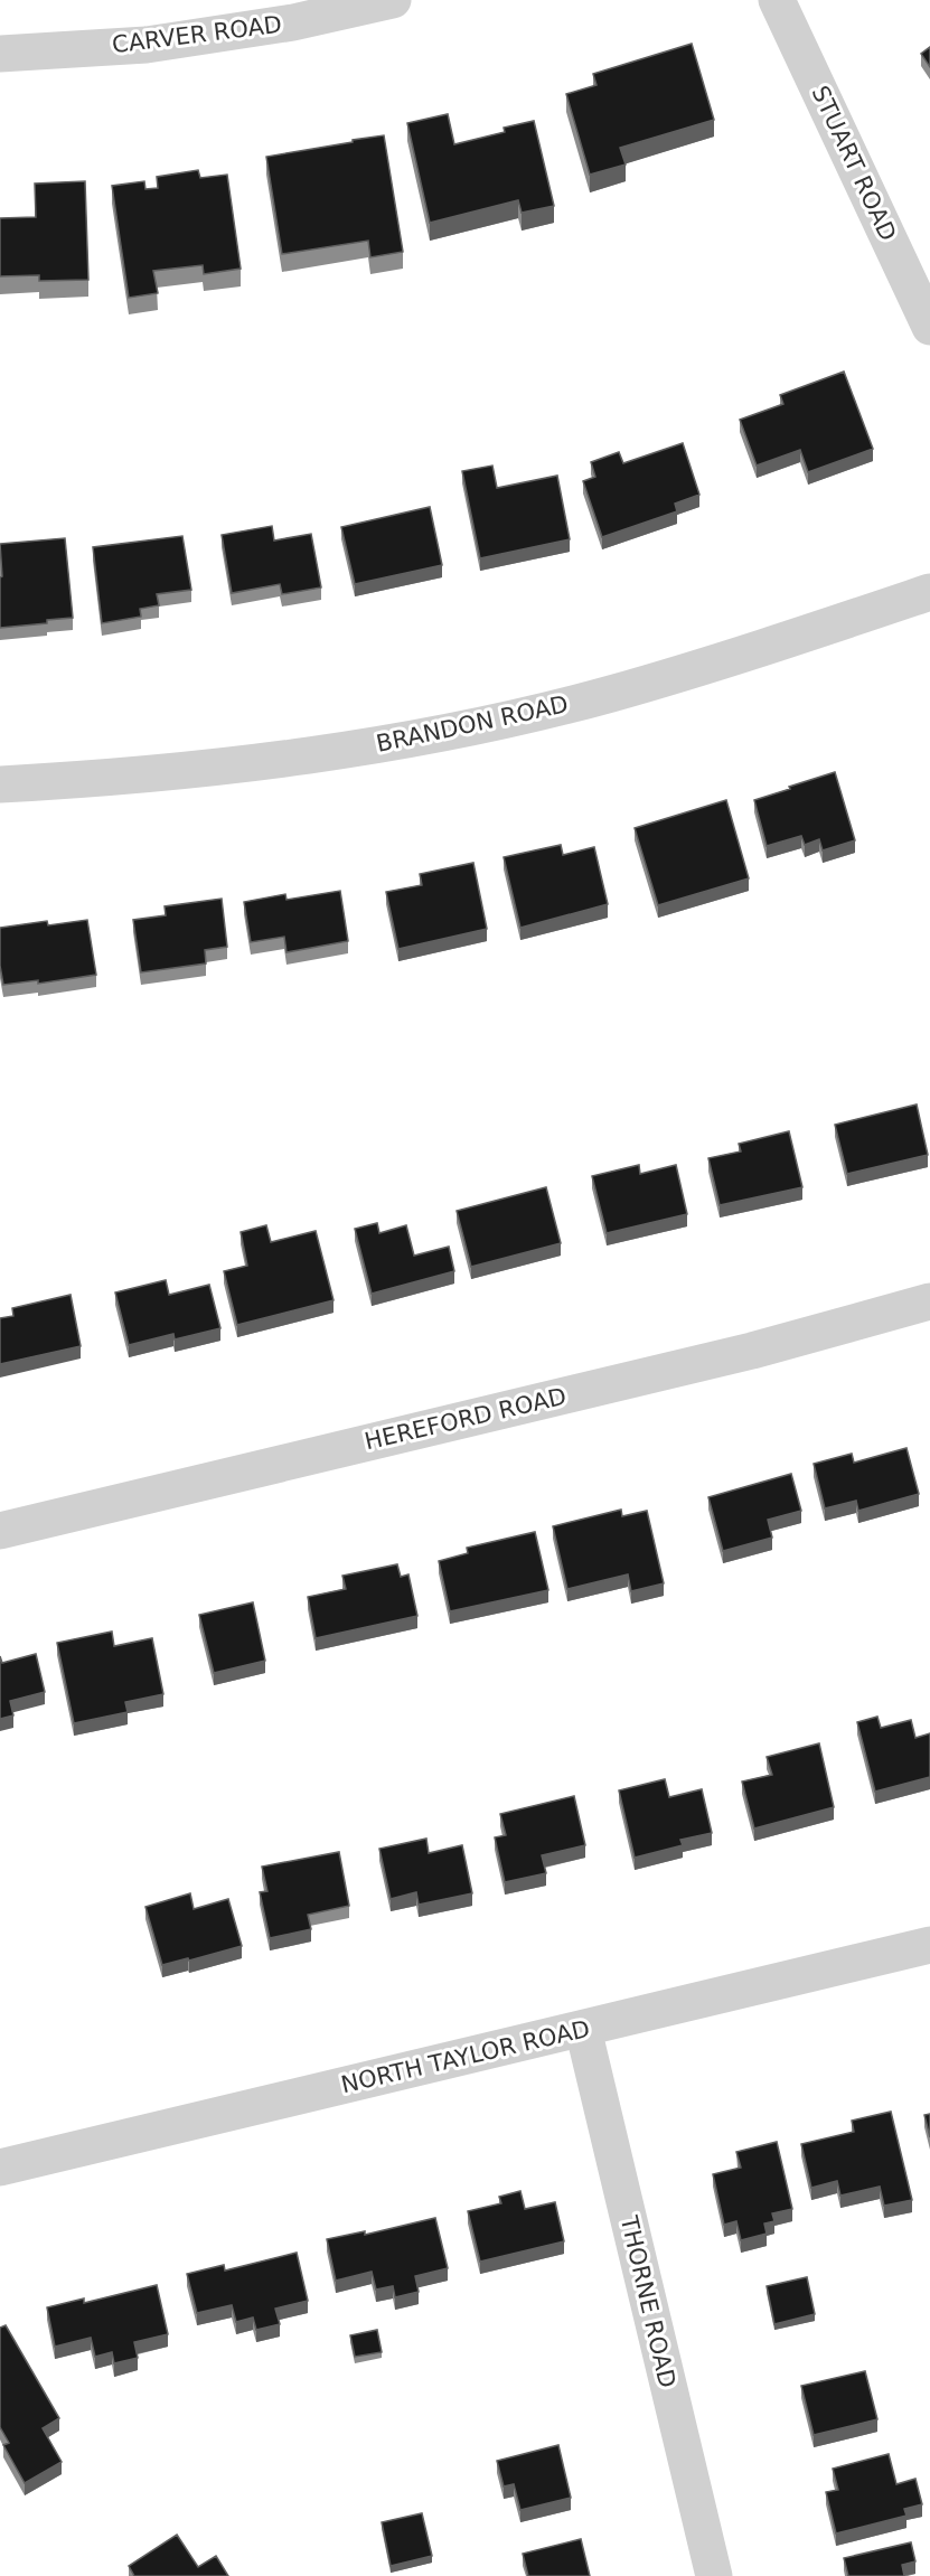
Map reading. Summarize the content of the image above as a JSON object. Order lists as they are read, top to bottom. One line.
{"streets":{"street":["CARVER ROAD","STUART ROAD","BRANDON ROAD","HEREFORD ROAD","NORTH TAYLOR ROAD","THORNE ROAD"]},"crossings":[["NORTH TAYLOR ROAD","THORNE ROAD"]]}
